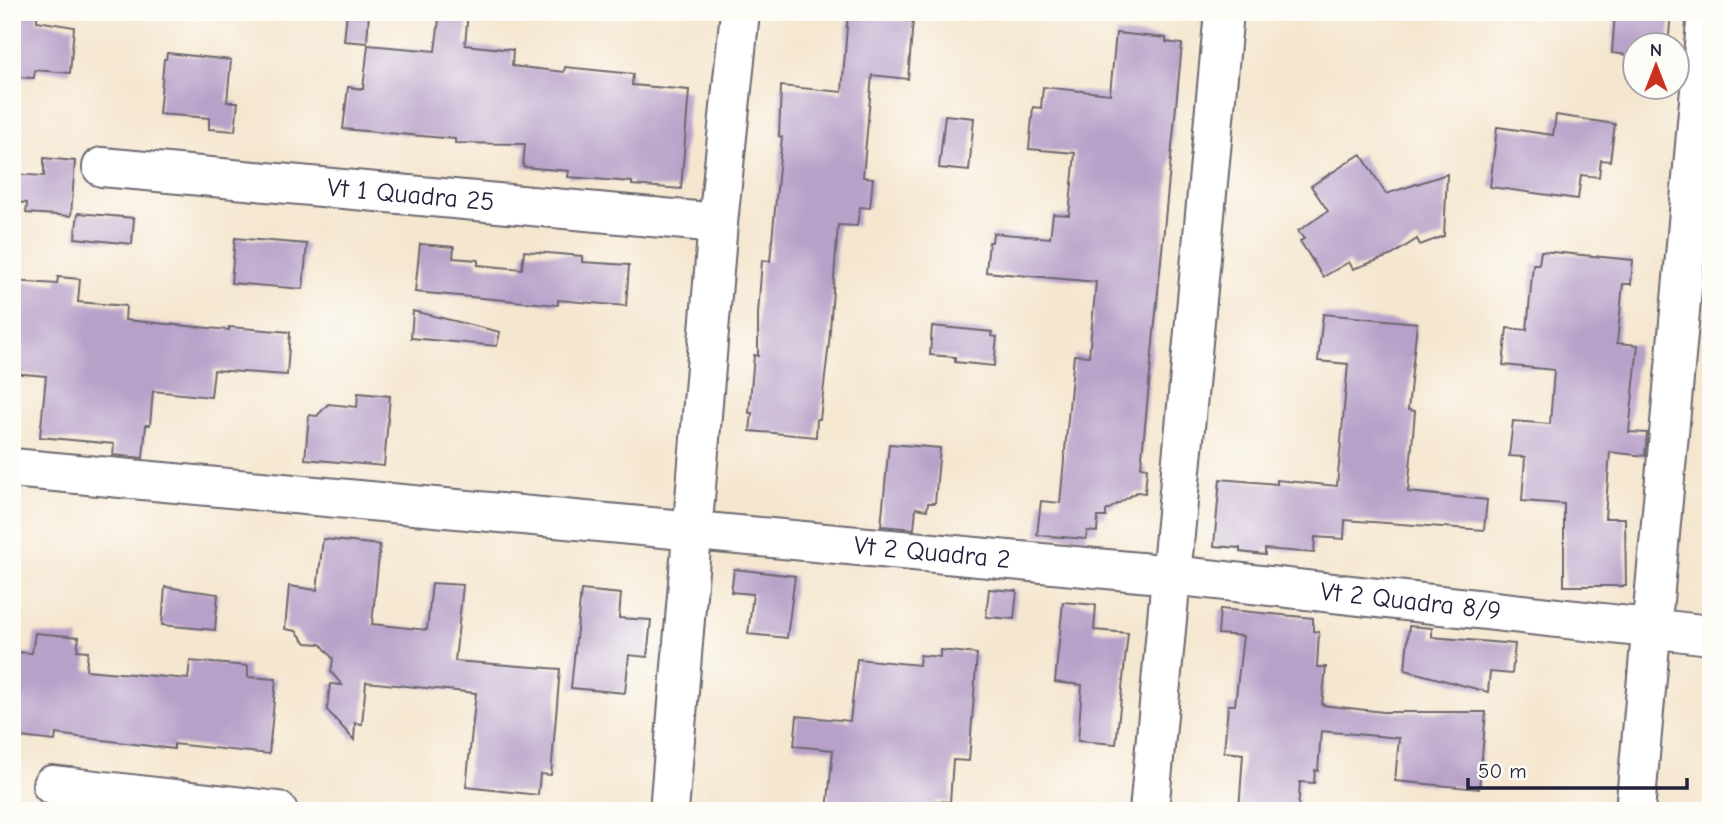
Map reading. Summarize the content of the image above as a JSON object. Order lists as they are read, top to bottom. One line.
{"streets":{"street":["Vt 1 Quadra 25","Vt 2 Quadra 2","Vt 2 Quadra 8/9"]},"crossings":[["Vt 2 Quadra 2","Vt 2 Quadra 8/9"]],"scale_bar":"50 m","north":"top"}
